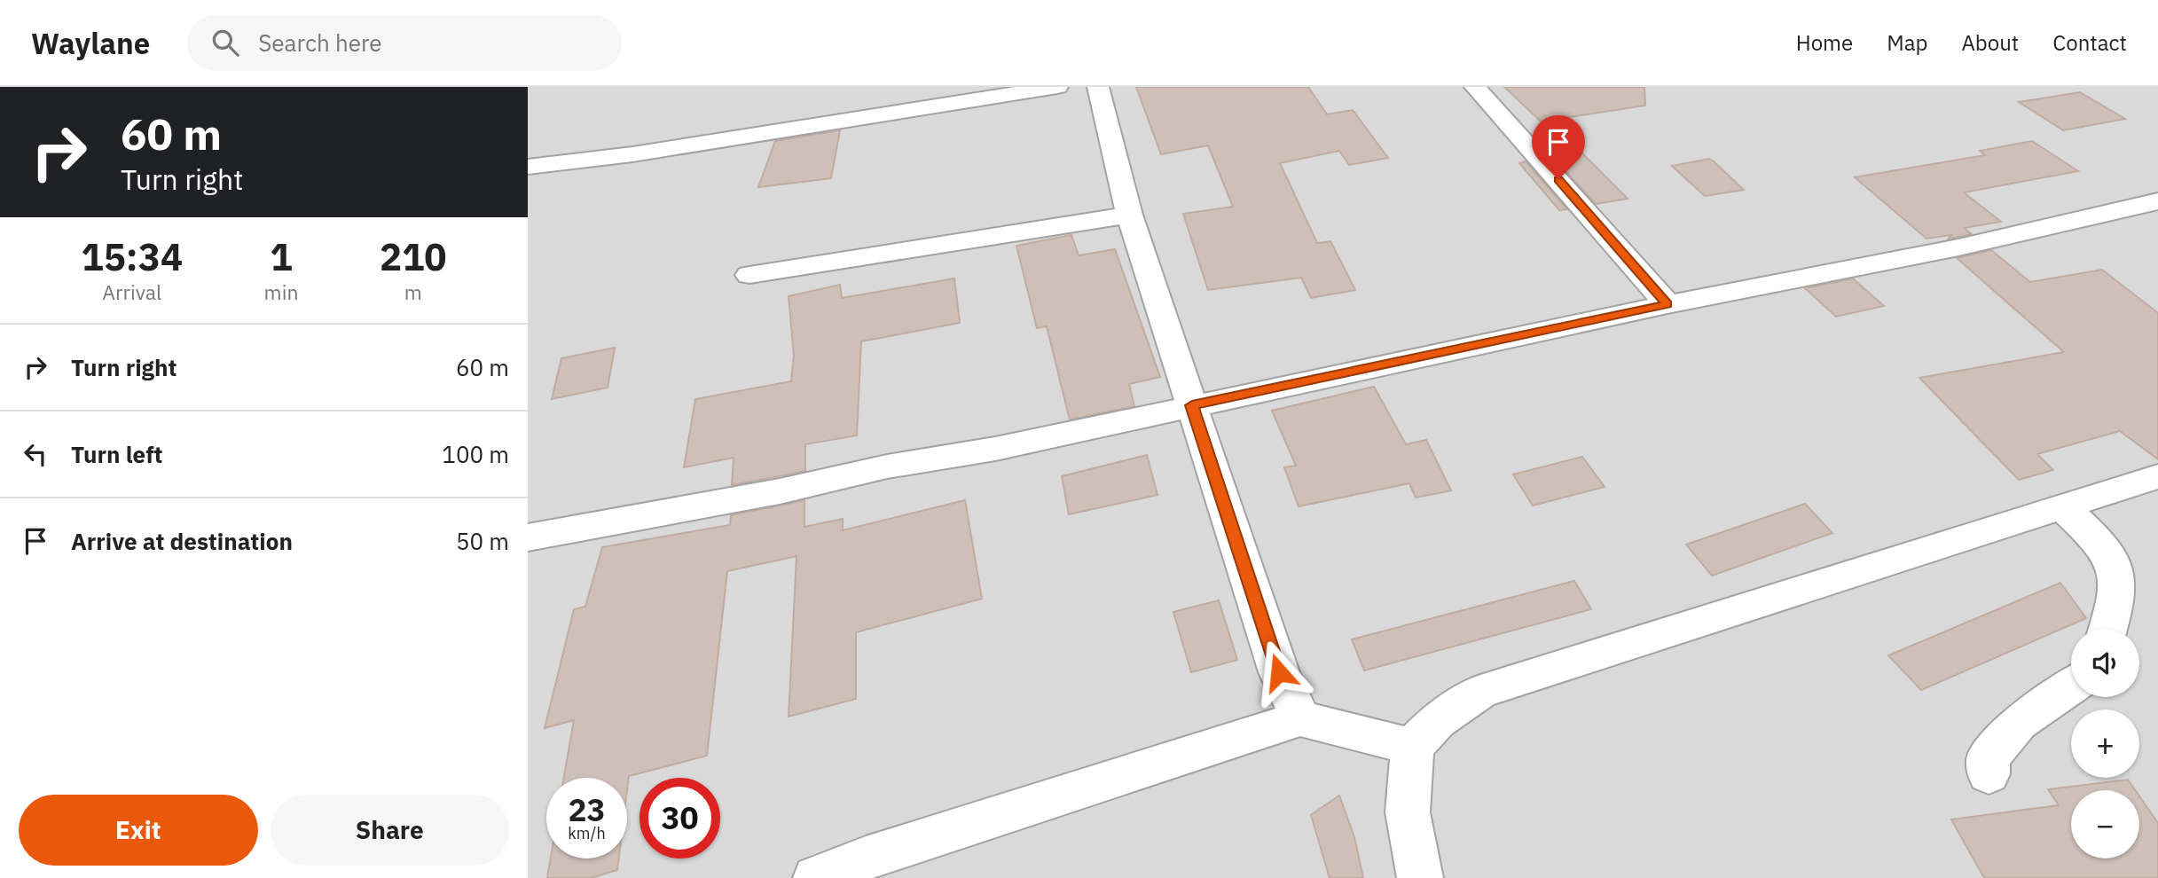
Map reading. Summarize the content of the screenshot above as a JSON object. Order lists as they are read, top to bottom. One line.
{"page":{"header":"Waylane","search":"Search here","nav":["Home","Map","About","Contact"],"turn":["60 m","Turn right"],"eta":["15:34","Arrival","1","min","210","m"],"list":[{"name":"Turn right","value":"60 m"},{"name":"Turn left","value":"100 m"},{"name":"Arrive at destination","value":"50 m"}],"map_buttons":["+","−"],"speed":"23 km/h","limit":"30","buttons":["Exit","Share"]}}
